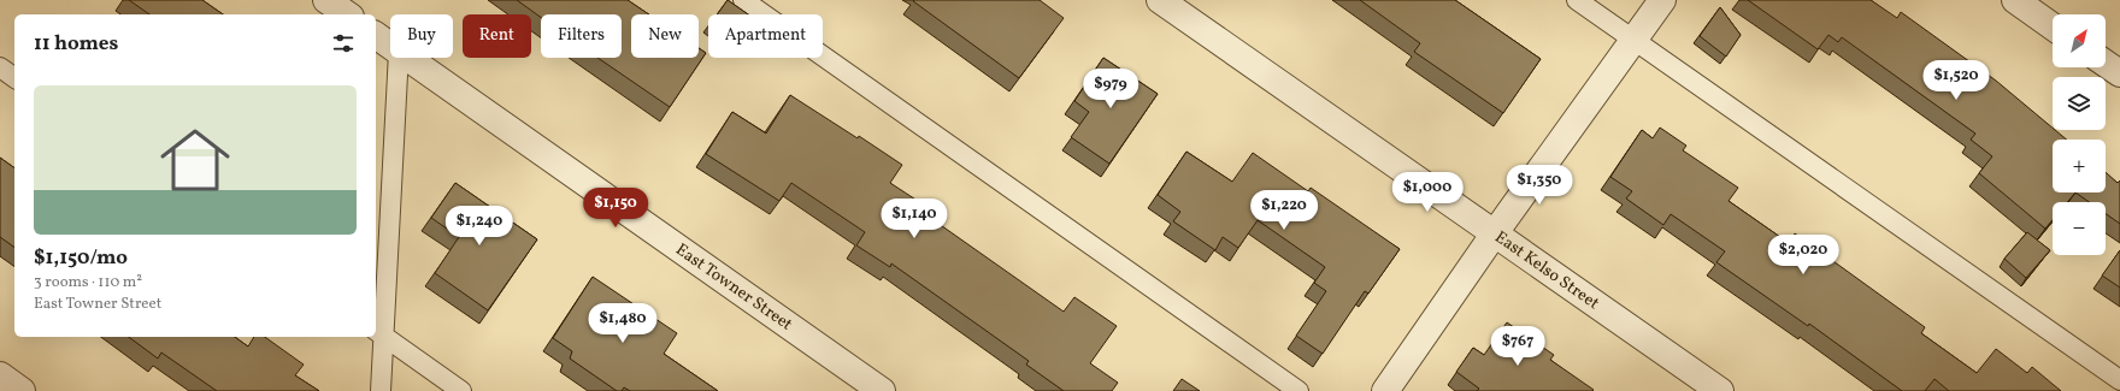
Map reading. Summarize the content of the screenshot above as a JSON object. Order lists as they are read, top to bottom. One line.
{"streets":{"street":["East Kelso Street","East Towner Street"]},"north":"top right","page":{"map_buttons":["+","−"],"chip":["Buy","Rent","Filters","New","Apartment"],"heading":"11 homes","price":["$1,520","$979","$1,350","$1,000","$1,150","$1,220","$1,140","$1,240","$2,020","$1,480","$767"],"list":[{"name":"$1,150/mo","note":"3 rooms · 110 m² · East Towner Street"}]}}
